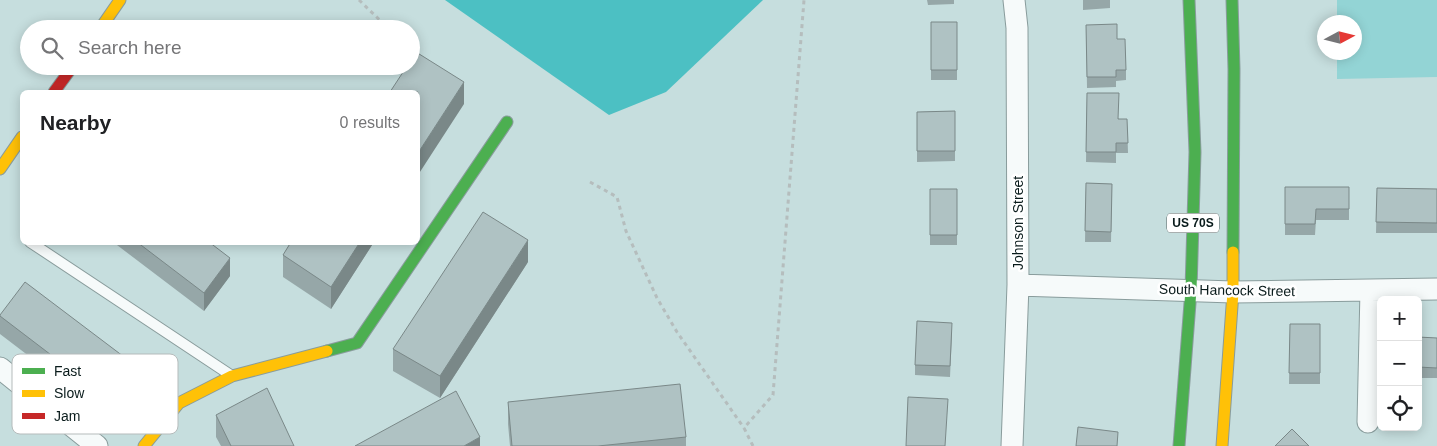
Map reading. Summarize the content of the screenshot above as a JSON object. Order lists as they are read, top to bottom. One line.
{"streets":{"main road":["US 70S"],"street":["Johnson Street","South Hancock Street"]},"crossings":[["Johnson Street","South Hancock Street"],["US 70S","South Hancock Street"]],"legend":["Fast","Slow","Jam"],"north":"right","page":{"search":"Search here","heading":["Nearby","0 results"],"map_buttons":["+","−"]}}
